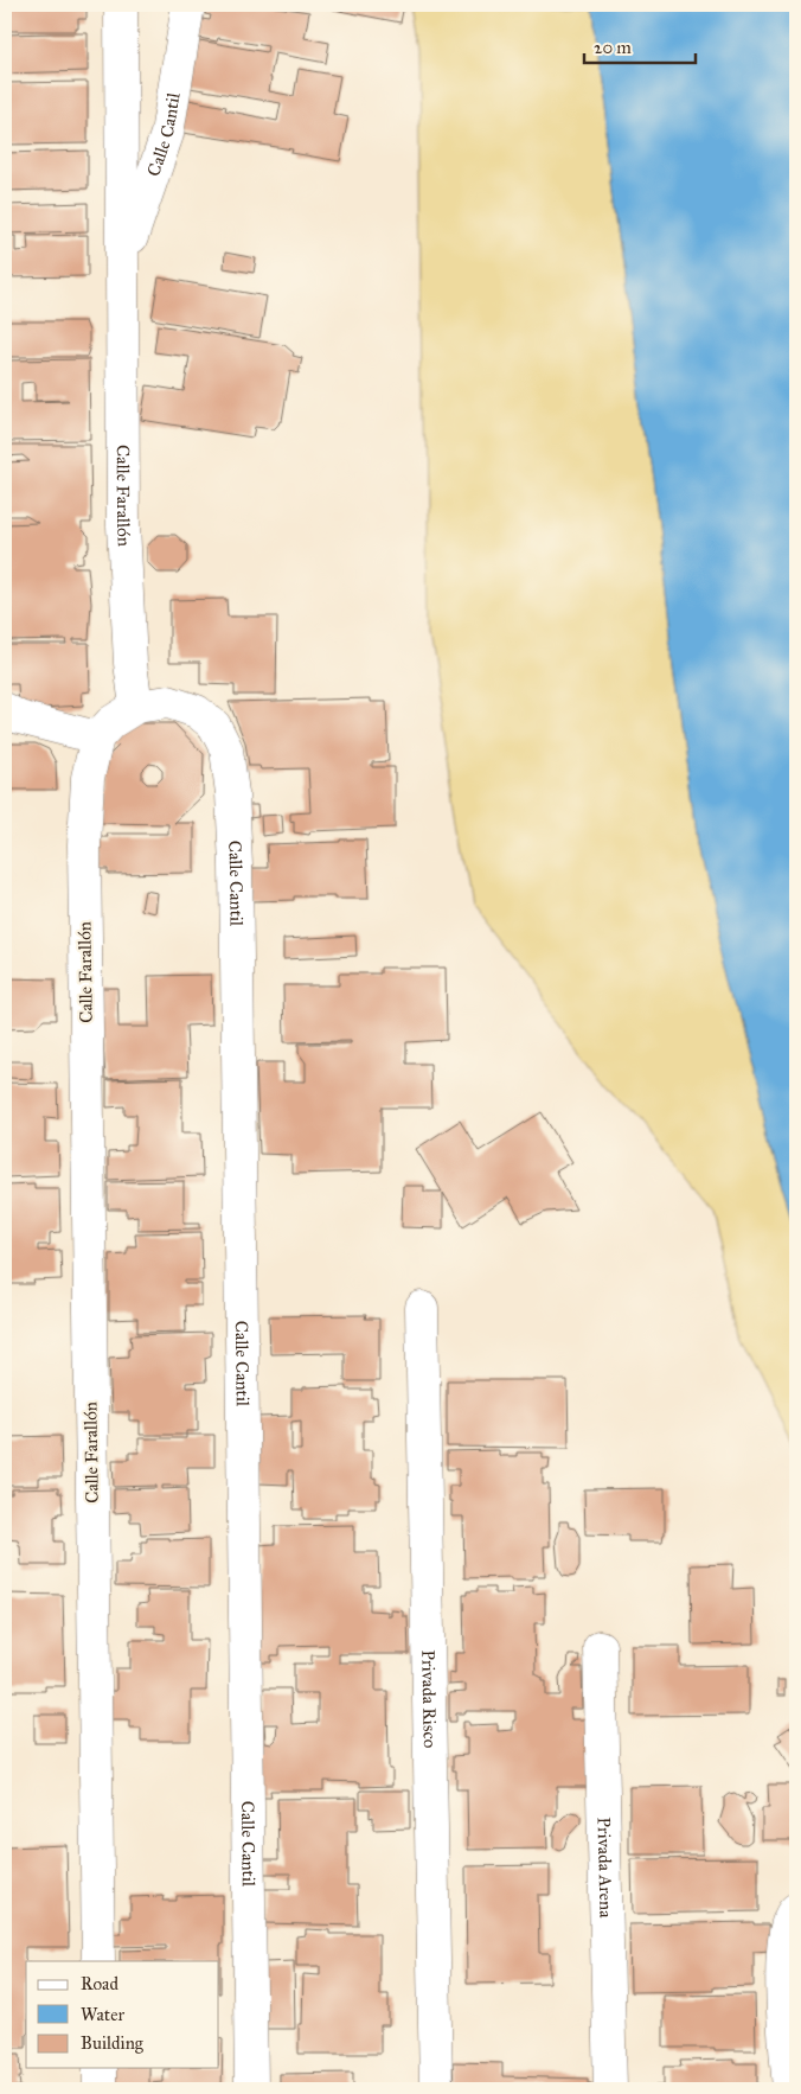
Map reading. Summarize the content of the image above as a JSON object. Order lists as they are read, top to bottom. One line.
{"streets":{"street":["Calle Cantil","Calle Farallón","Privada Risco","Privada Arena"]},"crossings":[["Calle Cantil","Calle Farallón"]],"legend":["Road","Water","Building"],"scale_bar":"20 m"}
